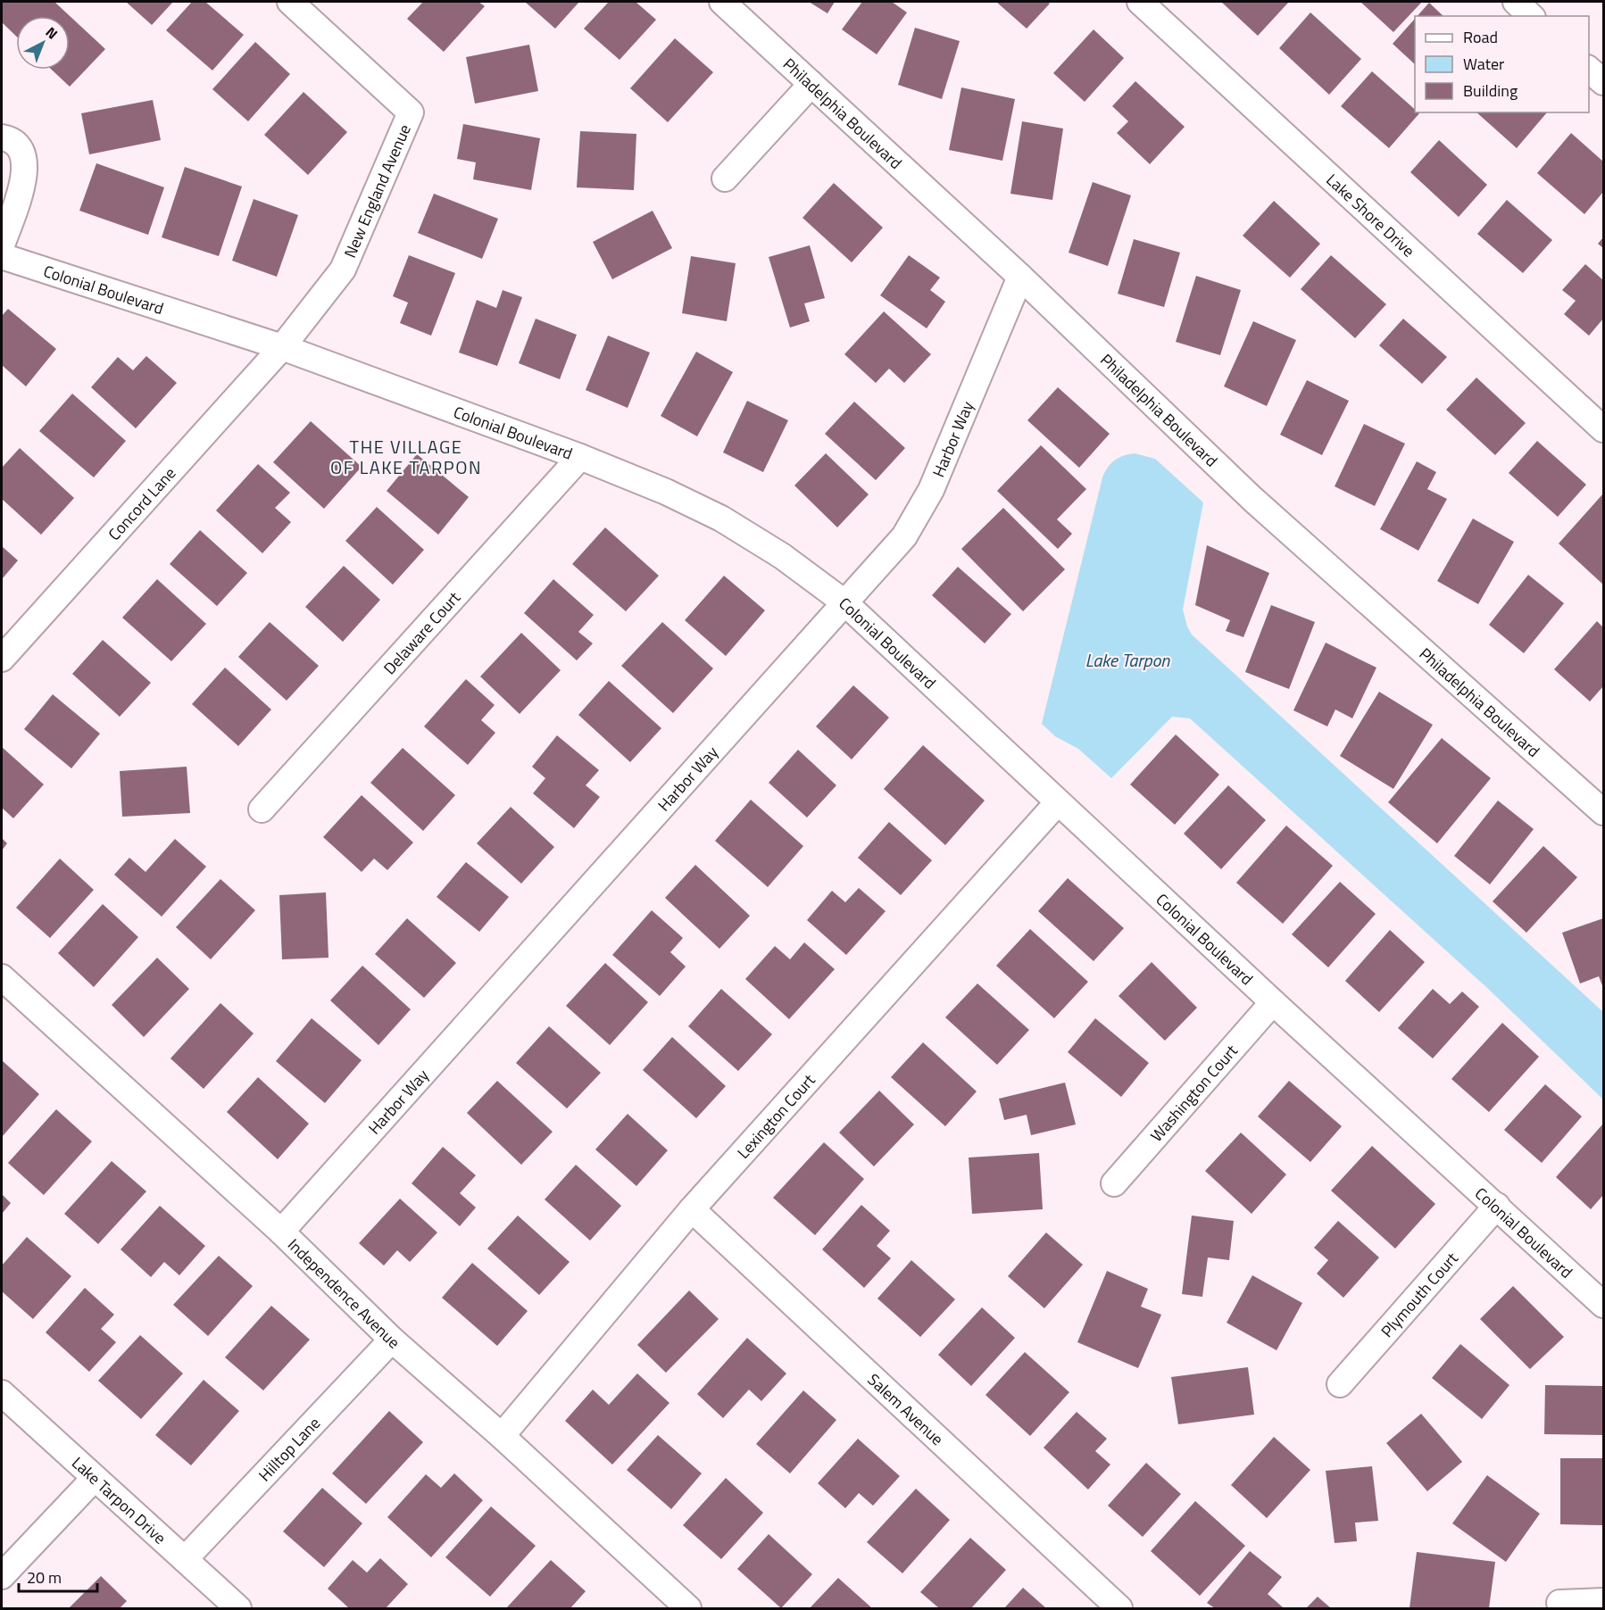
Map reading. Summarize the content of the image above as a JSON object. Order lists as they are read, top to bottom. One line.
{"streets":{"street":["Philadelphia Boulevard","New England Avenue","Lake Shore Drive","Colonial Boulevard","Harbor Way","Concord Lane","Delaware Court","Washington Court","Lexington Court","Independence Avenue","Plymouth Court","Salem Avenue","Hilltop Lane","Lake Tarpon Drive"]},"crossings":[["Philadelphia Boulevard","Harbor Way"],["New England Avenue","Colonial Boulevard"],["New England Avenue","Concord Lane"],["Colonial Boulevard","Harbor Way"],["Colonial Boulevard","Concord Lane"],["Colonial Boulevard","Delaware Court"],["Colonial Boulevard","Washington Court"],["Colonial Boulevard","Lexington Court"],["Colonial Boulevard","Plymouth Court"],["Harbor Way","Independence Avenue"],["Lexington Court","Independence Avenue"],["Lexington Court","Salem Avenue"],["Independence Avenue","Hilltop Lane"],["Hilltop Lane","Lake Tarpon Drive"]],"districts":["THE VILLAGE OF LAKE TARPON"],"water":["Lake Tarpon"],"legend":["Road","Water","Building"],"scale_bar":"20 m","north":"top right"}
